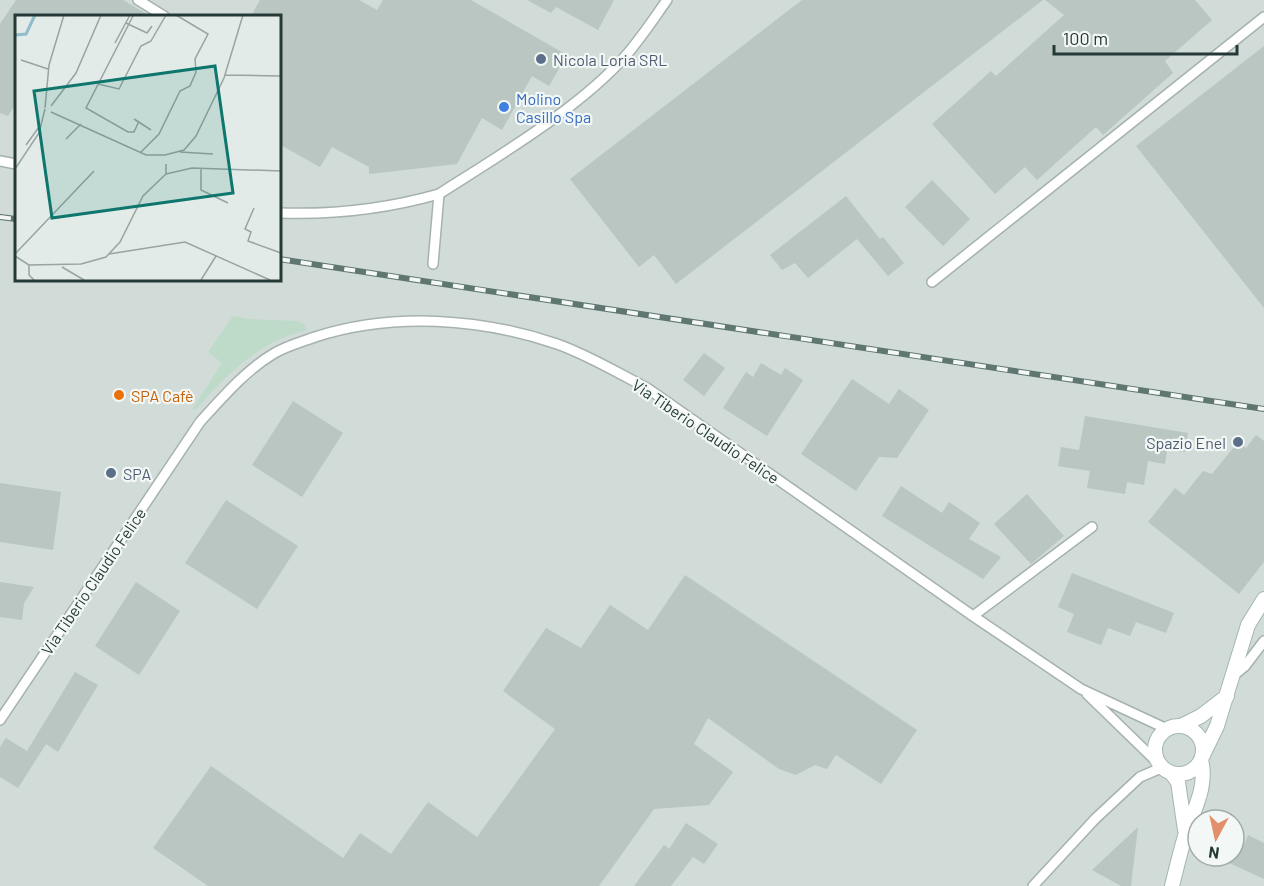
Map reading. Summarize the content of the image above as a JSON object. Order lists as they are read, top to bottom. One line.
{"streets":{"street":["Via Tiberio Claudio Felice"]},"places":["Nicola Loria SRL","Molino Casillo Spa","SPA Cafè","Spazio Enel","SPA"],"scale_bar":"100 m","north":"bottom"}
